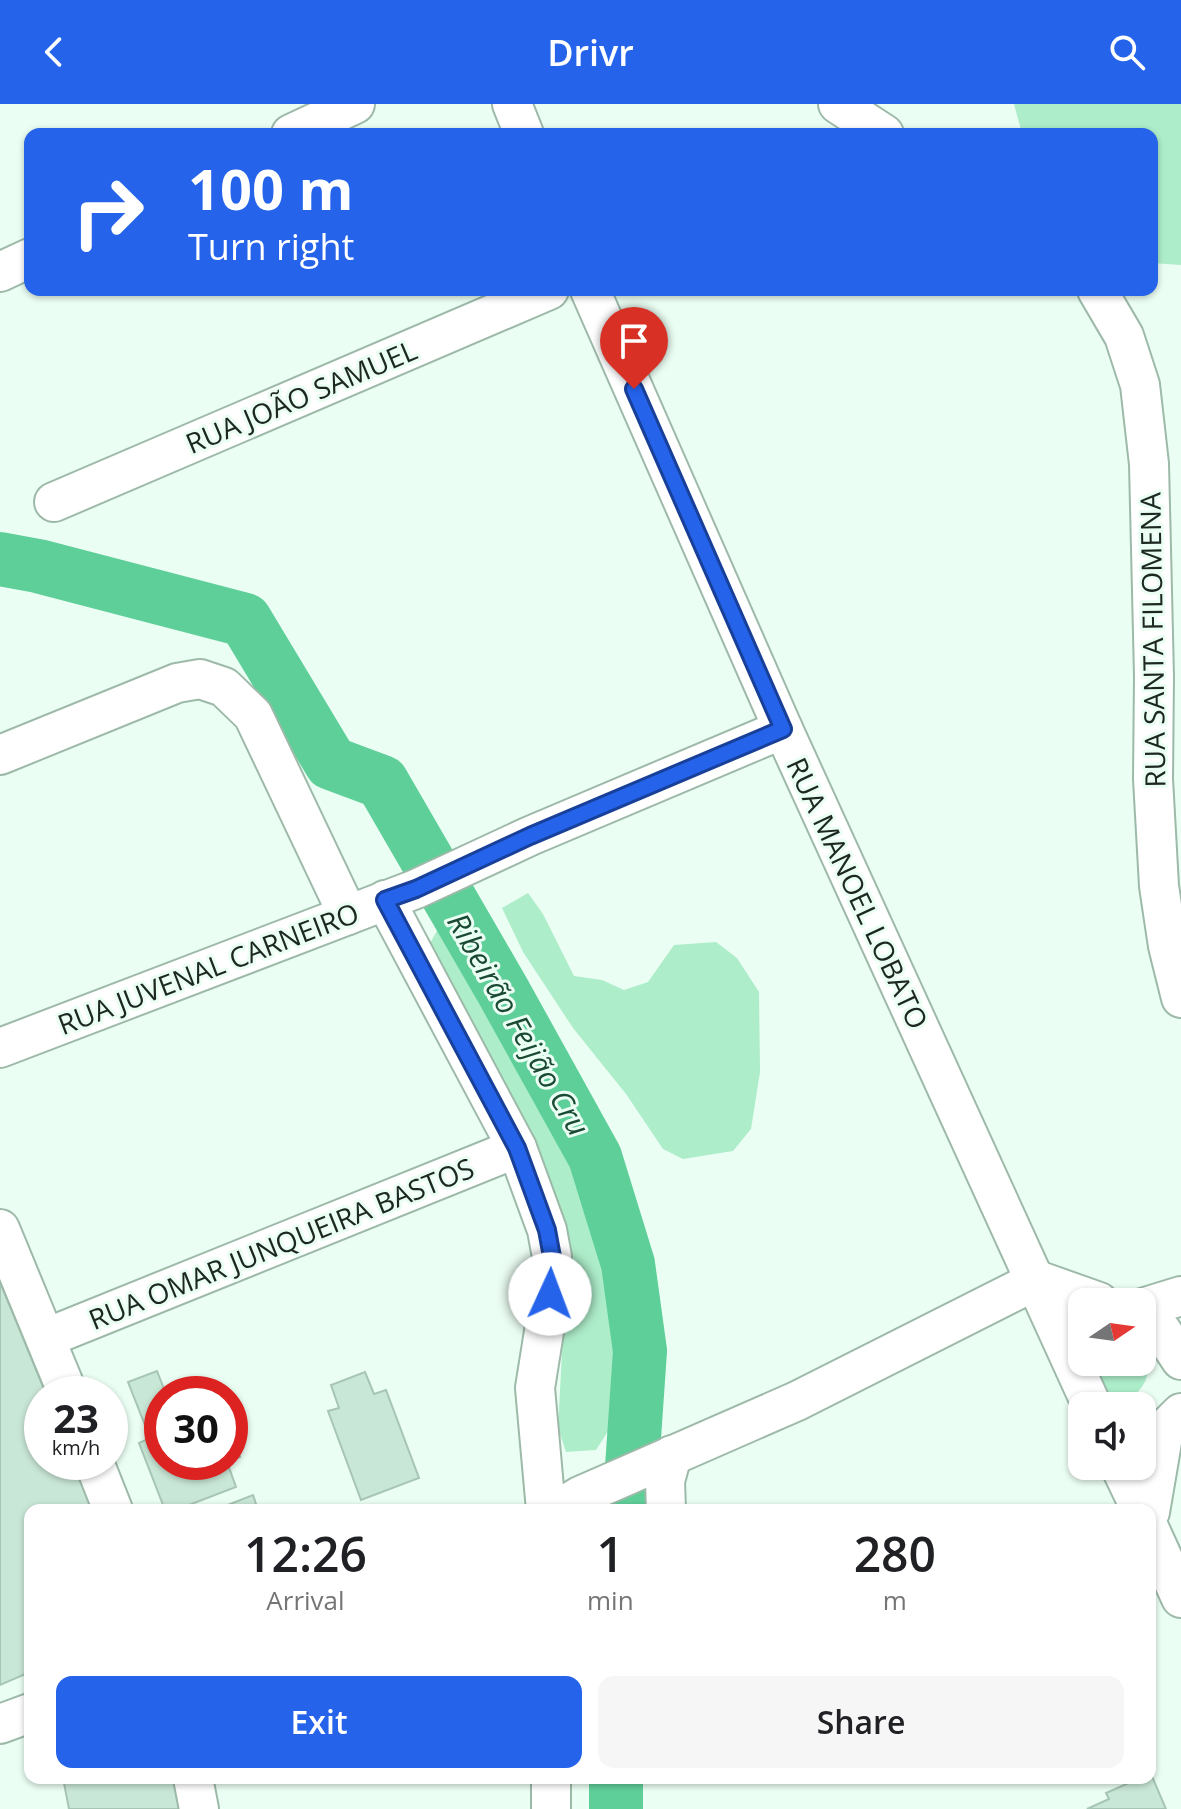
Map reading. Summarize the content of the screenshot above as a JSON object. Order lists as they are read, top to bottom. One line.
{"streets":{"street":["RUA JOÃO SAMUEL","RUA SANTA FILOMENA","RUA MANOEL LOBATO","RUA JUVENAL CARNEIRO","RUA OMAR JUNQUEIRA BASTOS"]},"crossings":[["RUA MANOEL LOBATO","RUA JUVENAL CARNEIRO"]],"water":["Ribeirão Feijão Cru"],"north":"right","page":{"header":"Drivr","turn":["100 m","Turn right"],"speed":"23 km/h","limit":"30","eta":["12:26","Arrival","1","min","280","m"],"buttons":["Exit","Share"]}}
